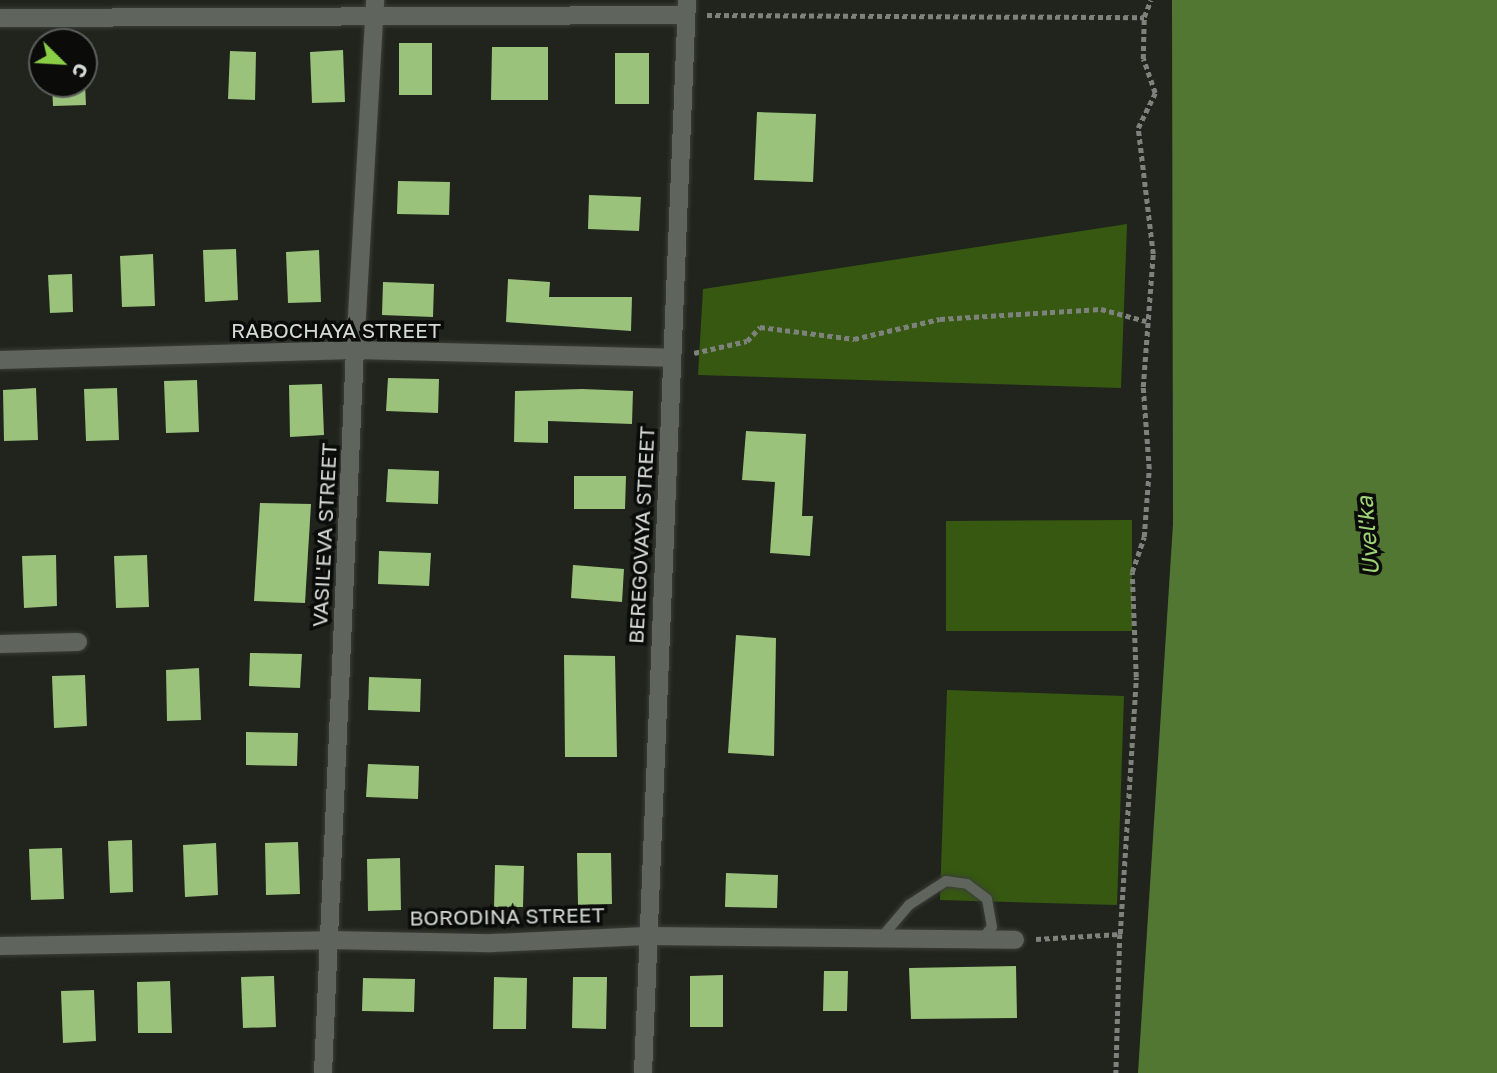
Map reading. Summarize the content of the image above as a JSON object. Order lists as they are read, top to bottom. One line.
{"streets":{"street":["RABOCHAYA STREET","VASIL'EVA STREET","BEREGOVAYA STREET","BORODINA STREET"]},"crossings":[["RABOCHAYA STREET","VASIL'EVA STREET"],["RABOCHAYA STREET","BEREGOVAYA STREET"],["VASIL'EVA STREET","BORODINA STREET"],["BEREGOVAYA STREET","BORODINA STREET"]],"water":["Uvel'ka"],"north":"bottom right"}
